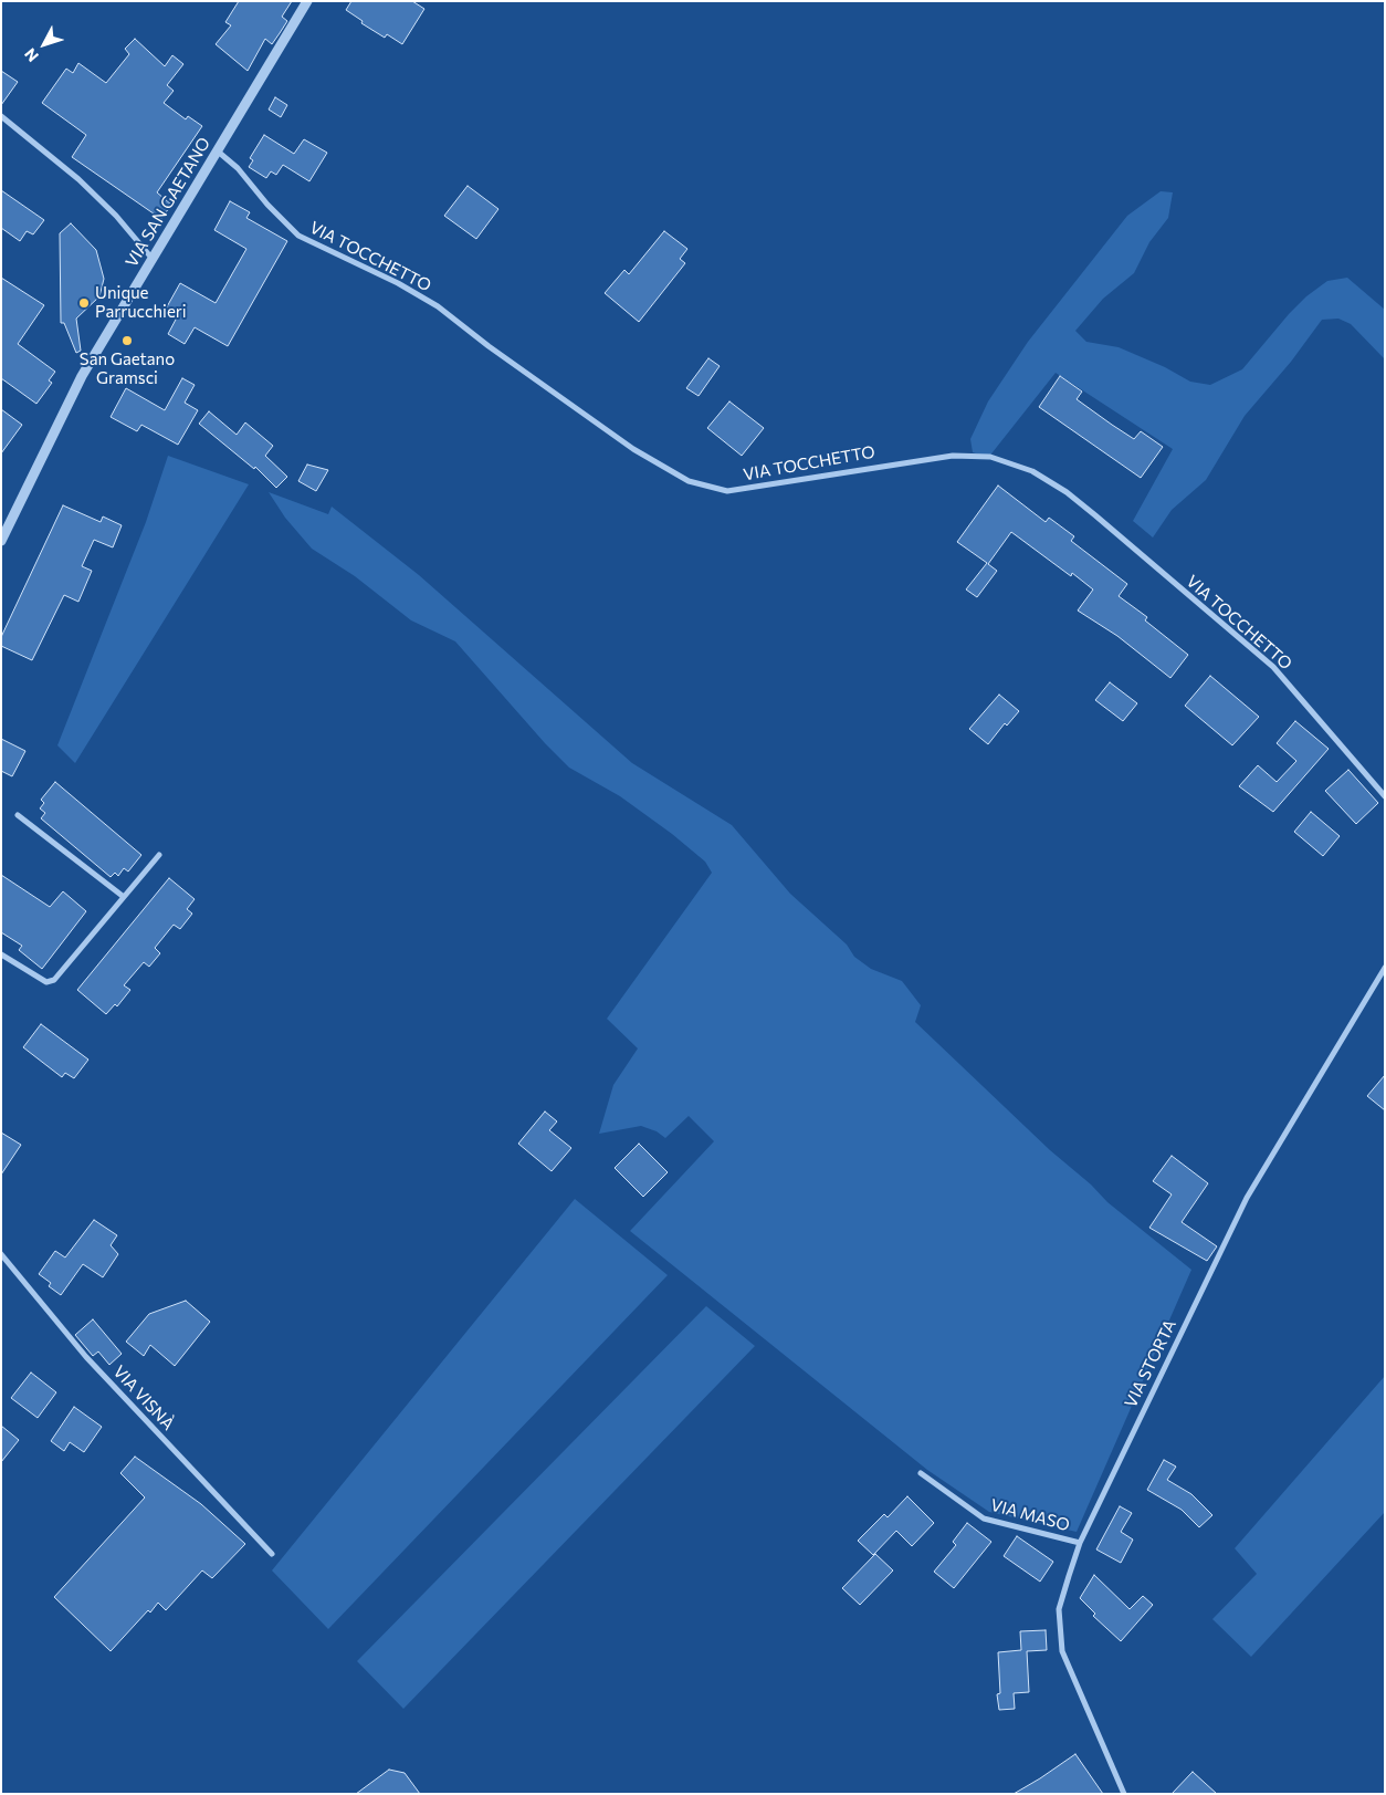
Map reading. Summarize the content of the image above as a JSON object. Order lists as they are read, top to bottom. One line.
{"streets":{"street":["VIA SAN GAETANO","VIA TOCCHETTO","VIA STORTA","VIA VISNÀ","VIA MASO"]},"crossings":[["VIA SAN GAETANO","VIA TOCCHETTO"],["VIA STORTA","VIA MASO"]],"places":["Unique Parrucchieri","San Gaetano Gramsci"],"north":"bottom left"}
